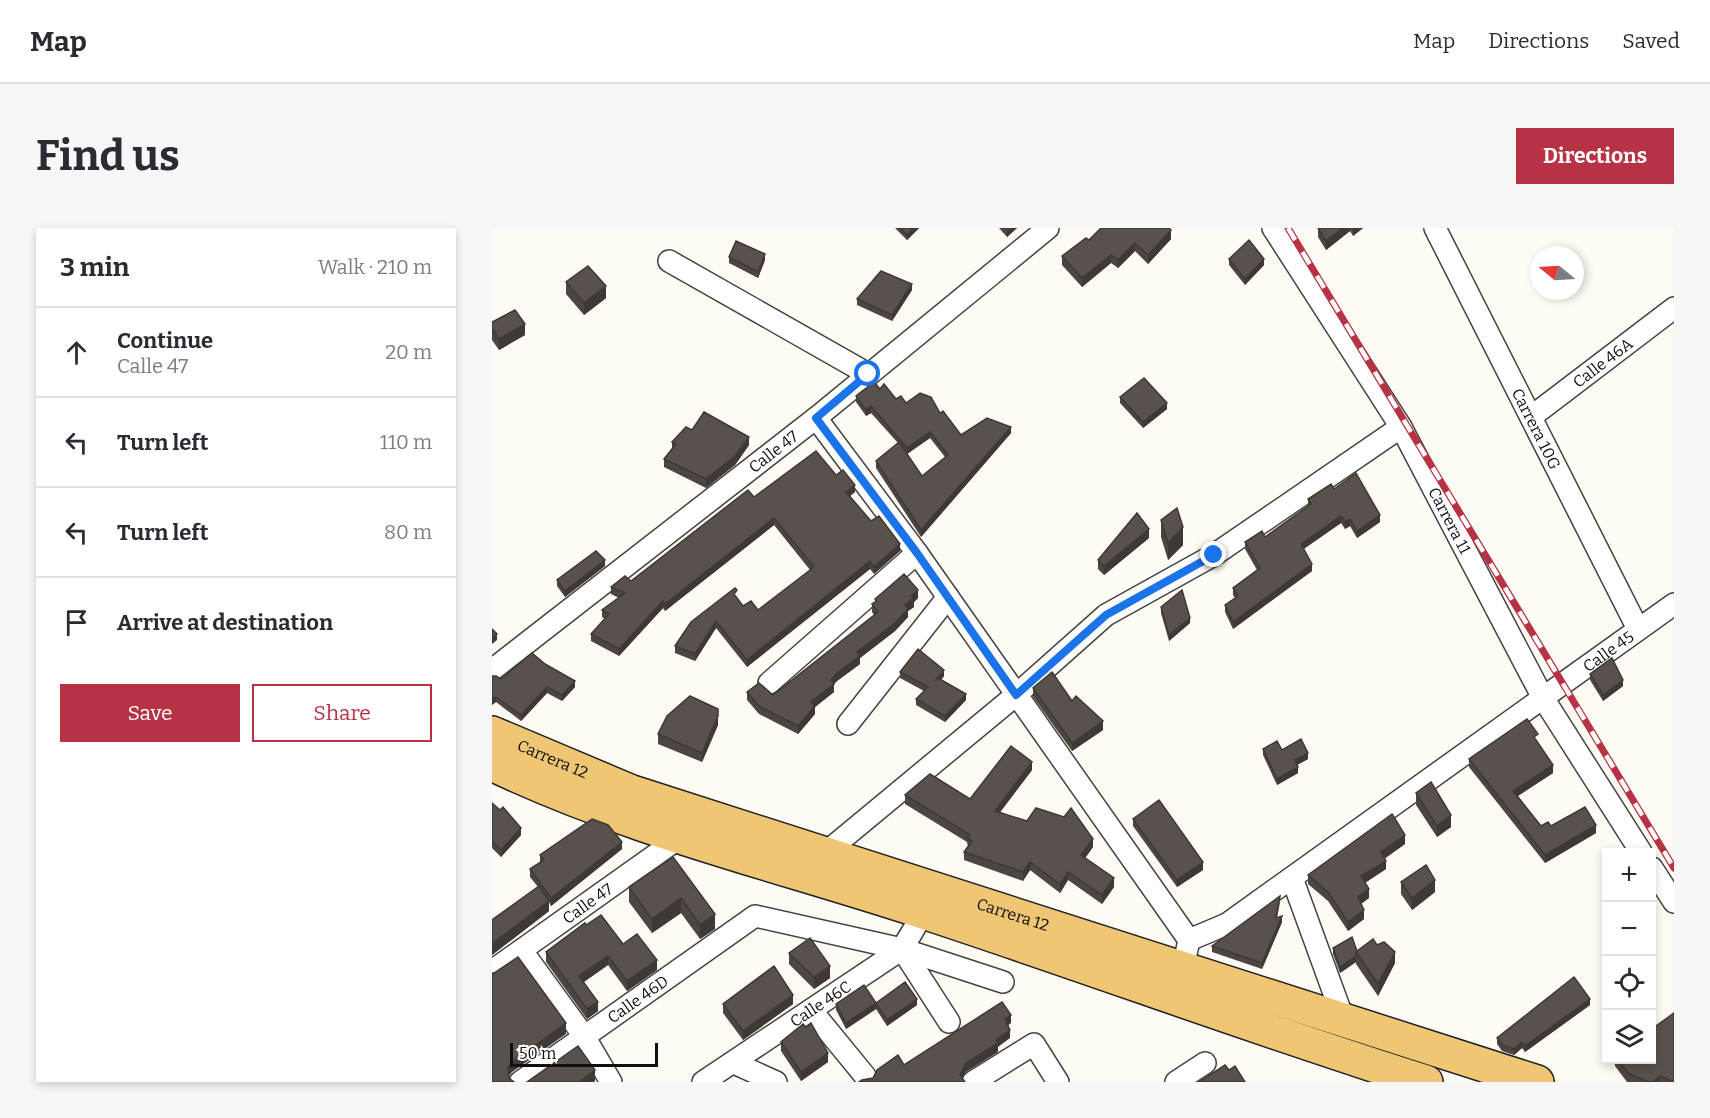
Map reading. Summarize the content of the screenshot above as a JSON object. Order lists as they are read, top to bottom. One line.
{"streets":{"main road":["Carrera 12"],"street":["Calle 46A","Carrera 10G","Calle 47","Carrera 11","Calle 45","Calle 46D","Calle 46C"]},"crossings":[["Calle 46A","Carrera 10G"],["Carrera 10G","Calle 45"],["Calle 47","Carrera 12"],["Carrera 11","Calle 45"],["Calle 45","Carrera 12"],["Carrera 12","Calle 46C"],["Calle 46D","Calle 46C"]],"scale_bar":"50 m","north":"left","page":{"header":"Map","nav":["Map","Directions","Saved"],"buttons":["Directions",["Save","Share"]],"title":"Find us","heading":["3 min","Walk · 210 m"],"list":[["Continue","Calle 47","20 m"],["Turn left","110 m"],["Turn left","80 m"],"Arrive at destination"],"map_buttons":["+","−"],"scale":"50 m"}}
